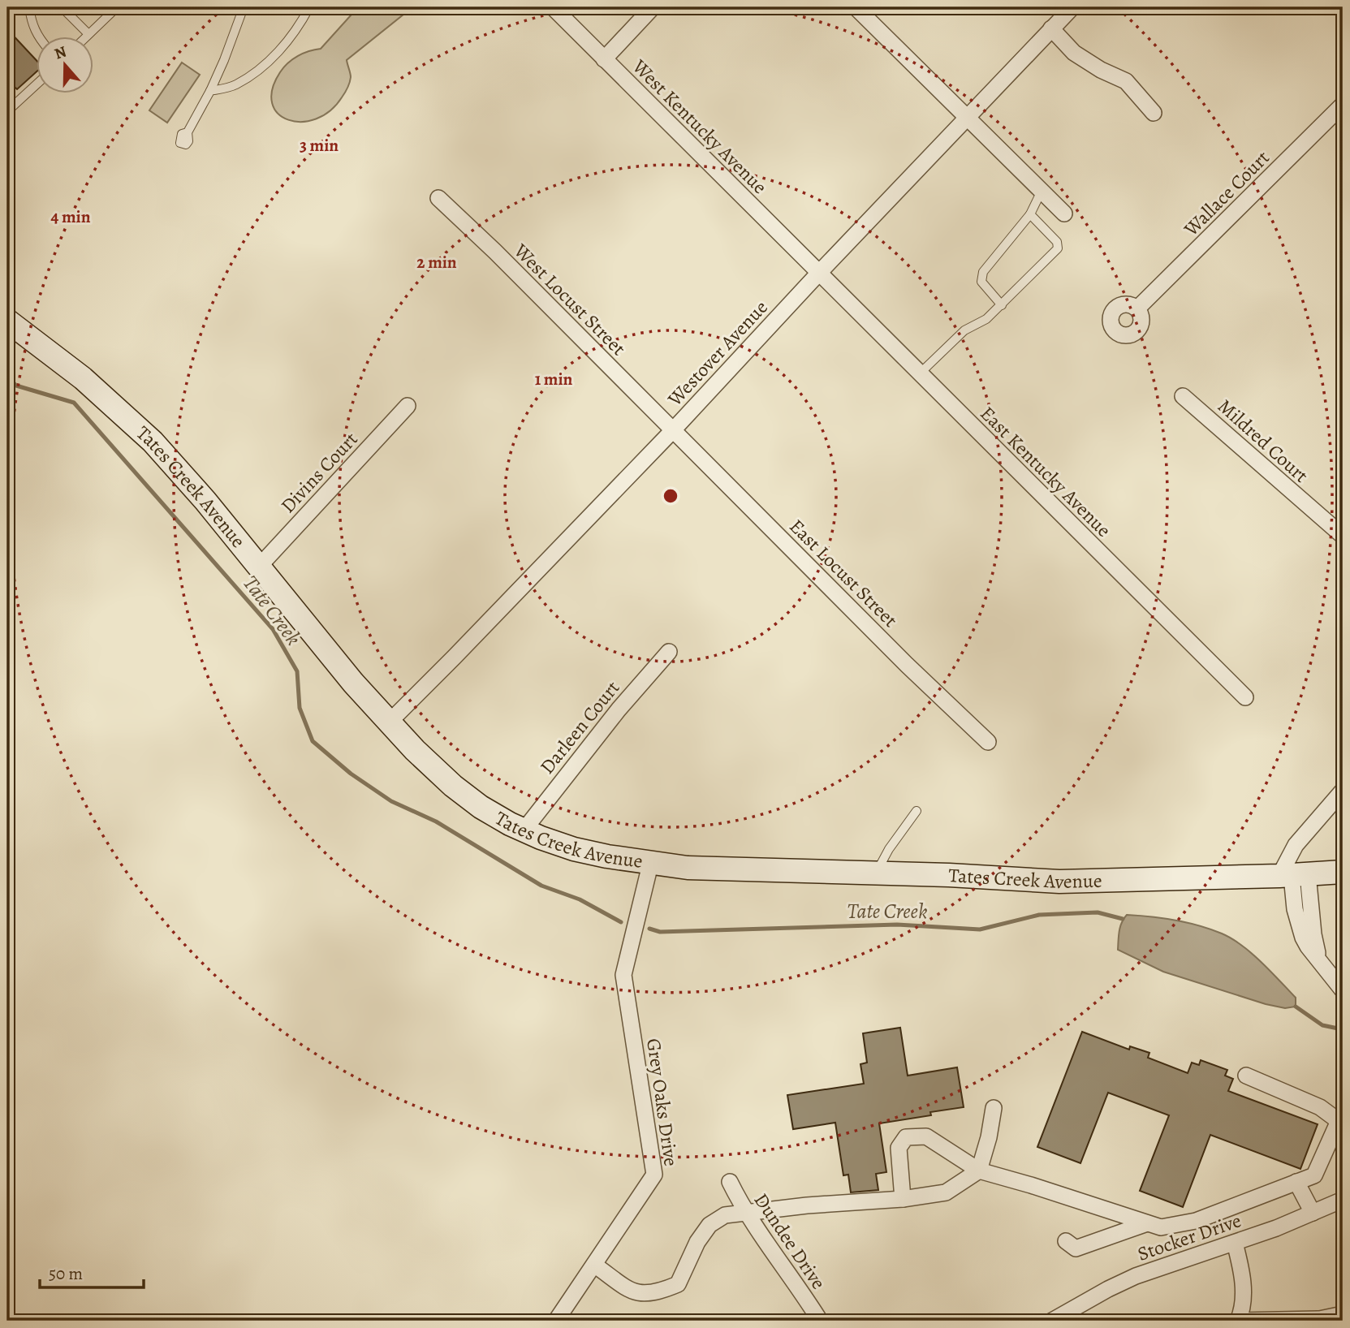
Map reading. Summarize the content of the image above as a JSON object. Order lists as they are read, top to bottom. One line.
{"streets":{"main road":["Tates Creek Avenue"],"street":["West Kentucky Avenue","Wallace Court","West Locust Street","Westover Avenue","Mildred Court","East Kentucky Avenue","Divins Court","East Locust Street","Darleen Court","Grey Oaks Drive","Stocker Drive","Dundee Drive"]},"crossings":[["West Kentucky Avenue","Westover Avenue"],["West Kentucky Avenue","East Kentucky Avenue"],["West Locust Street","Westover Avenue"],["West Locust Street","East Locust Street"],["Westover Avenue","East Kentucky Avenue"],["Westover Avenue","Tates Creek Avenue"],["Westover Avenue","East Locust Street"],["Divins Court","Tates Creek Avenue"],["Tates Creek Avenue","Darleen Court"],["Tates Creek Avenue","Grey Oaks Drive"]],"water":["Tate Creek"],"scale_bar":"50 m","north":"top","rings":["3 min","4 min","2 min","1 min"]}
